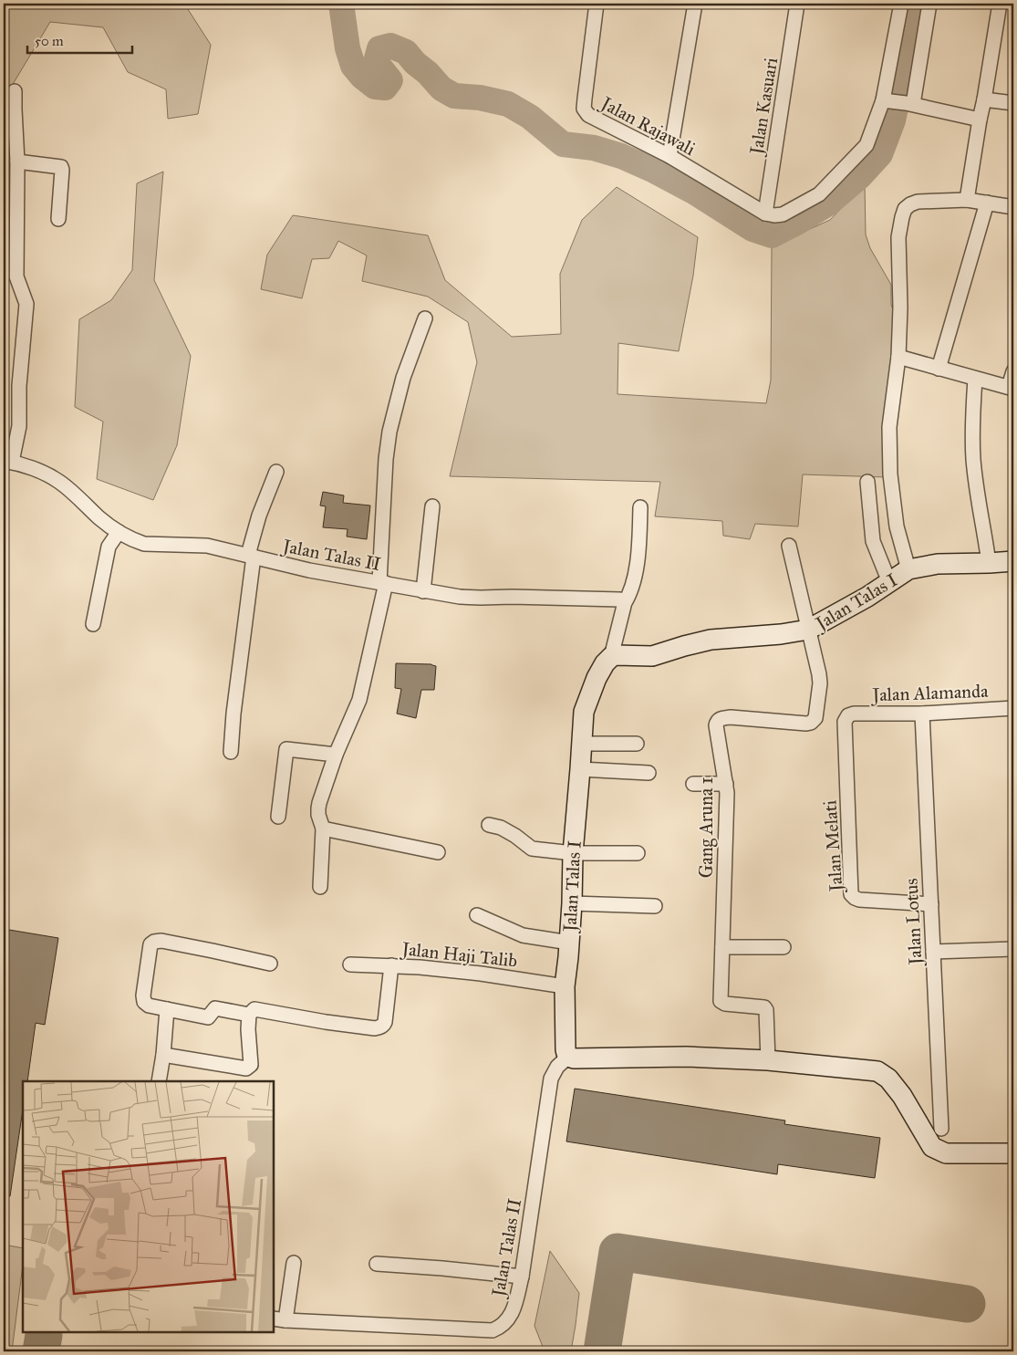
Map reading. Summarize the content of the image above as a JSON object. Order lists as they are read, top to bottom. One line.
{"streets":{"street":["Jalan Kasuari","Jalan Rajawali","Jalan Talas II","Jalan Talas I","Jalan Alamanda","Gang Aruna 1","Jalan Melati","Jalan Lotus","Jalan Haji Talib"]},"crossings":[["Jalan Kasuari","Jalan Rajawali"],["Jalan Talas II","Jalan Talas I"],["Jalan Talas I","Gang Aruna 1"],["Jalan Talas I","Jalan Haji Talib"],["Jalan Alamanda","Jalan Melati"],["Jalan Alamanda","Jalan Lotus"],["Jalan Melati","Jalan Lotus"]],"scale_bar":"50 m"}
